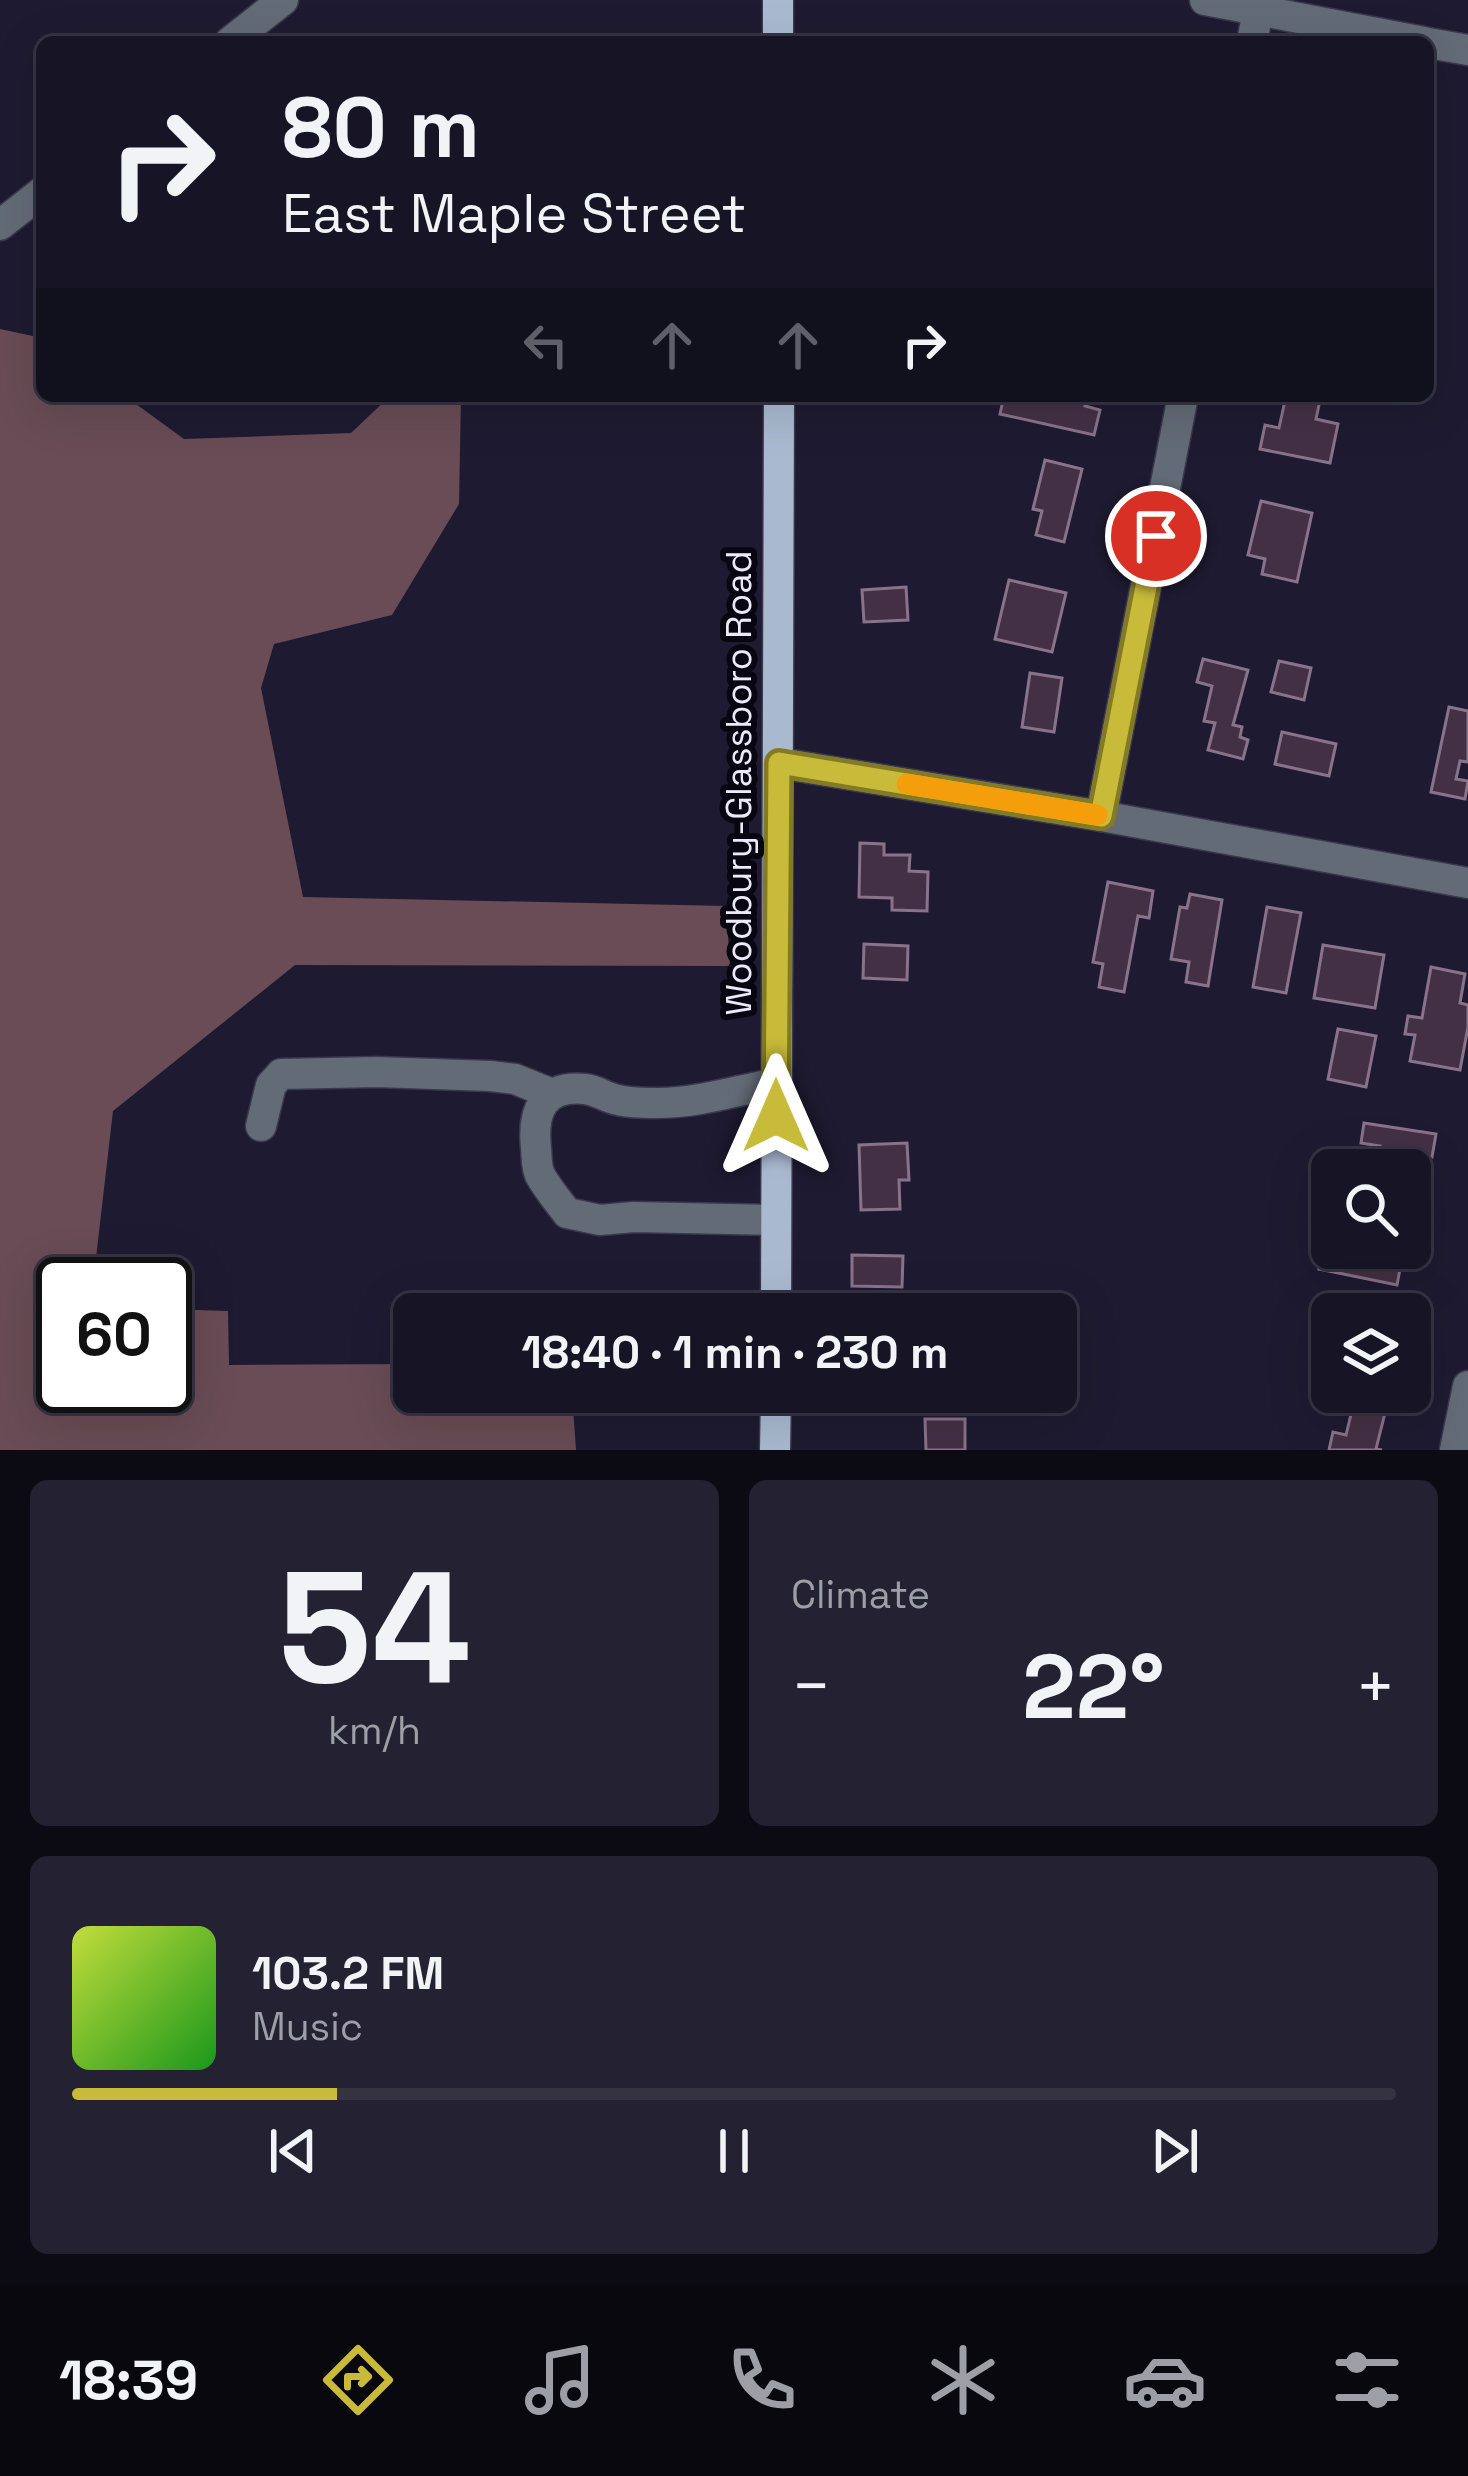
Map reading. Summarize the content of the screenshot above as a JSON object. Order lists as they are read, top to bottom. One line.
{"streets":{"main road":["Woodbury-Glassboro Road"]},"page":{"turn":["80 m","East Maple Street"],"limit":"60","trip":"18:40 · 1 min · 230 m","tile":[["54","km/h"],"Climate"],"heat":["−","22°","+"],"song":["103.2 FM","Music"],"tabs":"18:39"}}
